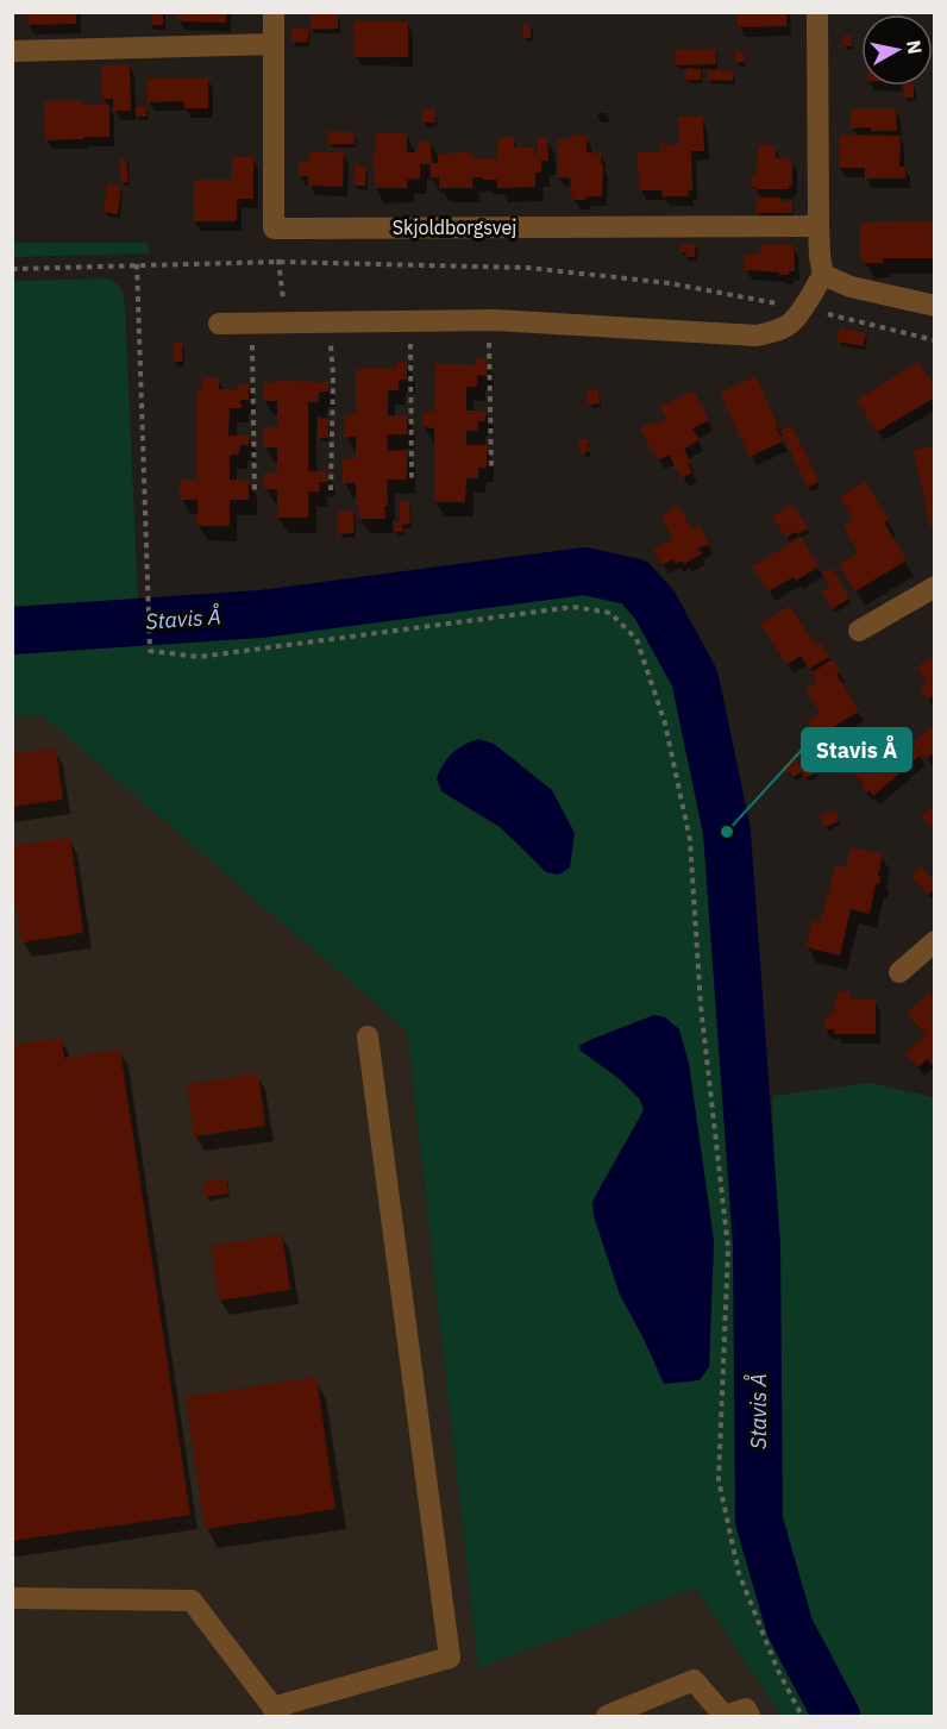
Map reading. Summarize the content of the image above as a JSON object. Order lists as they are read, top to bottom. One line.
{"streets":{"street":["Skjoldborgsvej"]},"water":["Stavis Å"],"places":["Stavis Å"],"north":"right"}
